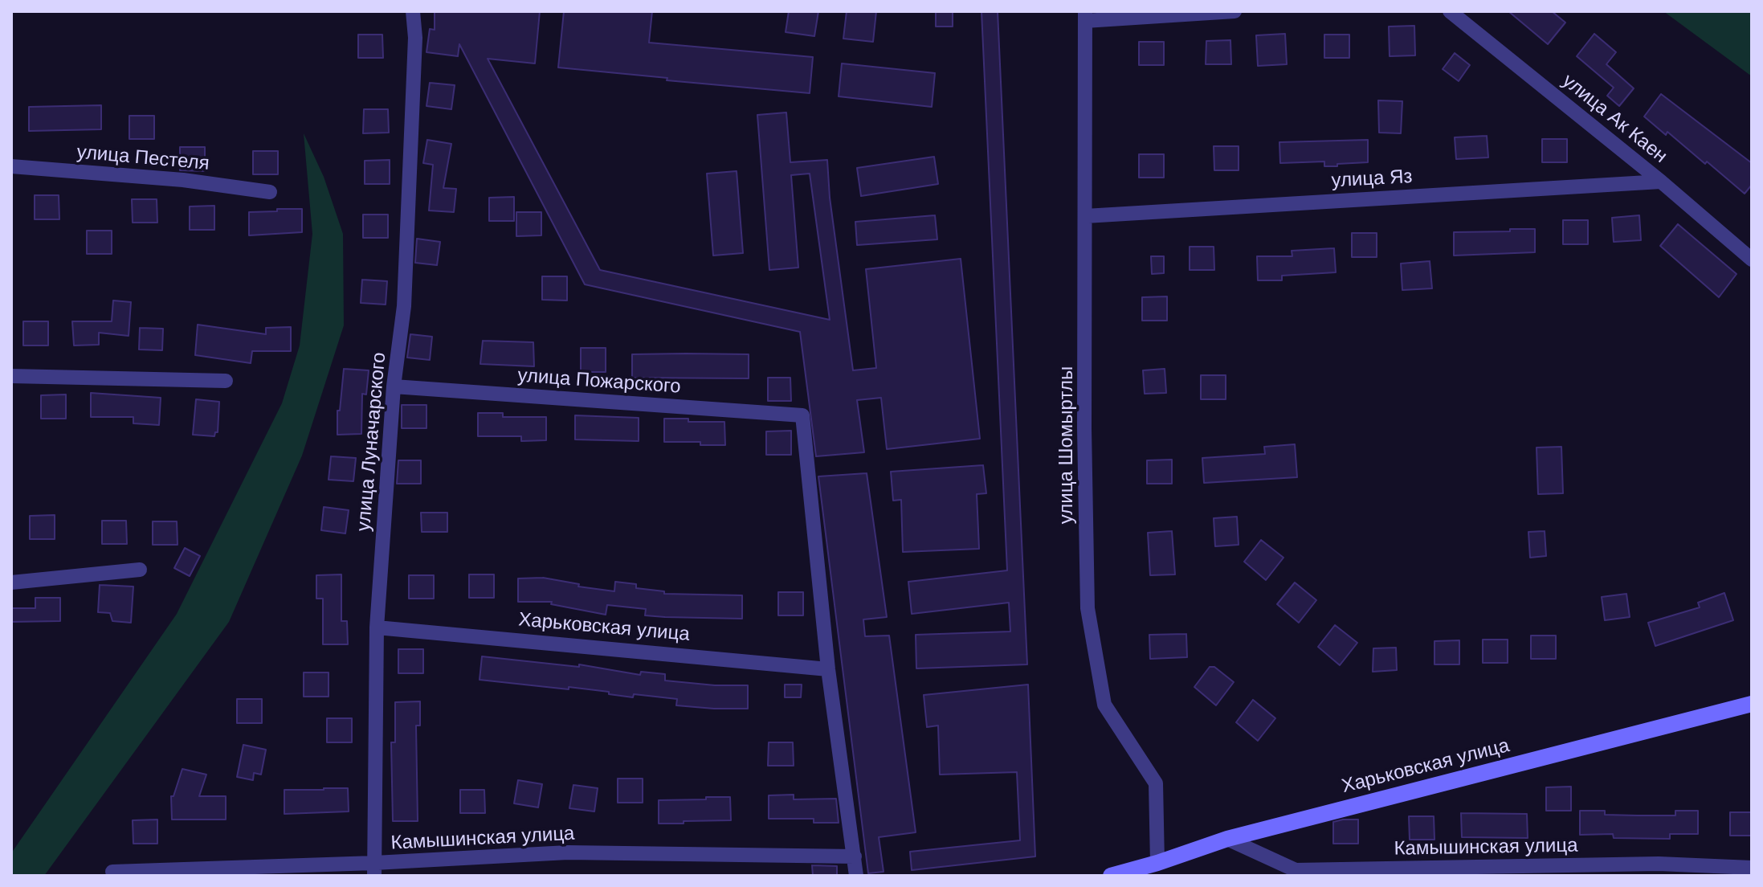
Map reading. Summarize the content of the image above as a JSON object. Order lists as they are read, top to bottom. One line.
{"streets":{"street":["улица Ак Каен","улица Пестеля","улица Яз","улица Пожарского","улица Луначарского","улица Шомыртлы","Харьковская улица","Камышинская улица"]},"crossings":[["улица Ак Каен","улица Яз"],["улица Яз","улица Шомыртлы"],["улица Пожарского","улица Луначарского"],["улица Пожарского","Харьковская улица"],["улица Луначарского","Харьковская улица"],["улица Луначарского","Камышинская улица"],["улица Шомыртлы","Харьковская улица"],["Харьковская улица","Камышинская улица"]]}
